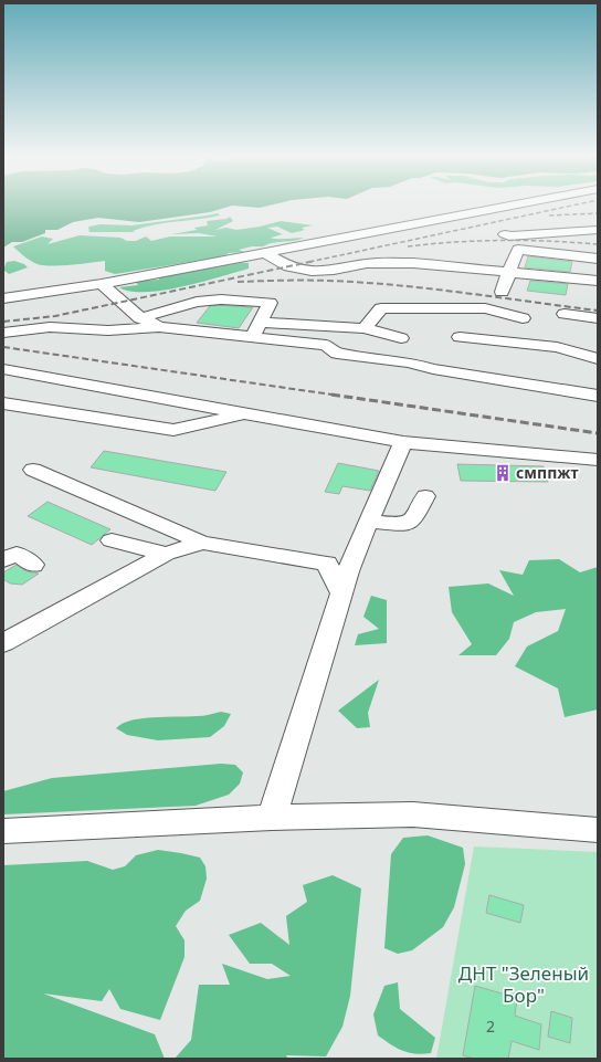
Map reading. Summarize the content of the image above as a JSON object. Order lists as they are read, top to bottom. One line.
{"parks":["ДНТ \"Зеленый Бор\""],"places":{"building":["смппжт"]},"house_numbers":["2"]}
